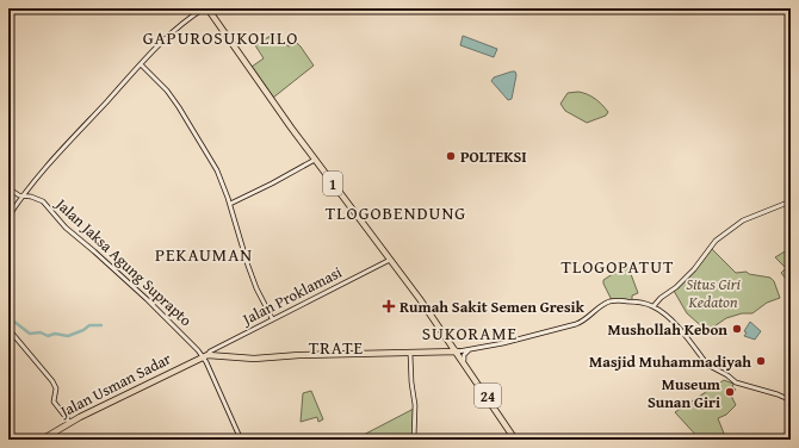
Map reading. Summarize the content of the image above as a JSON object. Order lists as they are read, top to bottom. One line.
{"streets":{"highway":["1","Jalan Usman Sadar","24"],"main road":["Jalan Jaksa Agung Suprapto","Jalan Proklamasi"]},"crossings":[["1","Jalan Proklamasi"],["1","24"],["Jalan Jaksa Agung Suprapto","Jalan Proklamasi"],["Jalan Jaksa Agung Suprapto","Jalan Usman Sadar"],["Jalan Proklamasi","Jalan Usman Sadar"]],"districts":["GAPUROSUKOLILO","TLOGOBENDUNG","PEKAUMAN","TLOGOPATUT","SUKORAME","TRATE"],"parks":["Situs Giri Kedaton"],"places":{"other":["POLTEKSI","Mushollah Kebon","Masjid Muhammadiyah","Museum Sunan Giri"],"health":["Rumah Sakit Semen Gresik"]}}
